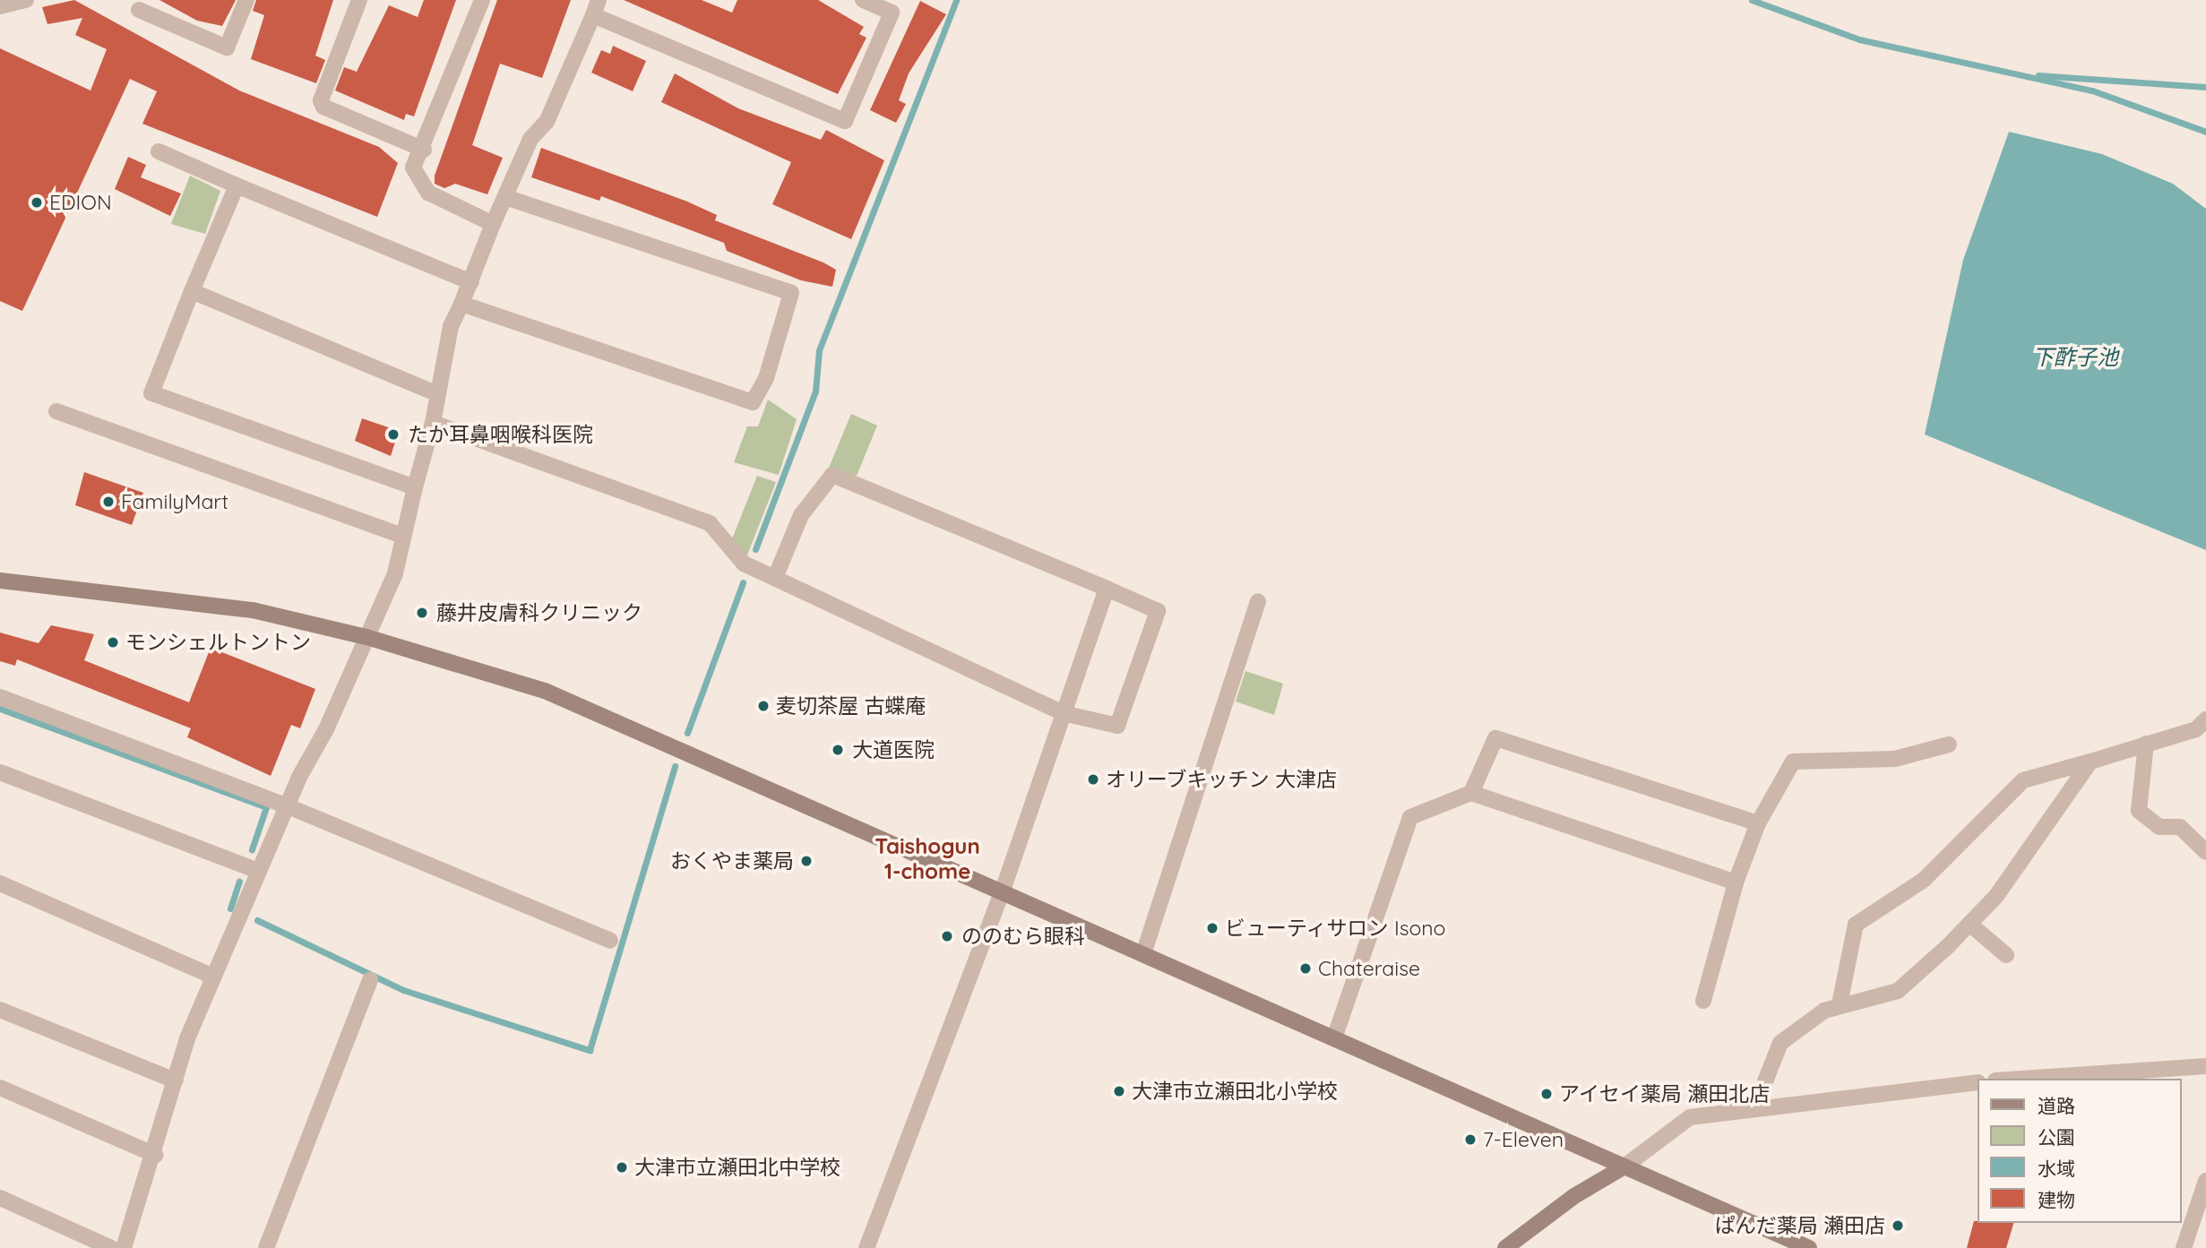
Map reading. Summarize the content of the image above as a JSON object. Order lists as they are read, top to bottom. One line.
{"districts":["Taishogun 1-chome"],"water":["下酢子池"],"places":["EDION","たか耳鼻咽喉科医院","FamilyMart","藤井皮膚科クリニック","モンシェルトントン","麦切茶屋 古蝶庵","大道医院","オリーブキッチン 大津店","おくやま薬局","ビューティサロン Isono","ののむら眼科","Chateraise","大津市立瀬田北小学校","アイセイ薬局 瀬田北店","7-Eleven","大津市立瀬田北中学校","ぱんだ薬局 瀬田店"],"legend":["道路","公園","水域","建物"]}
